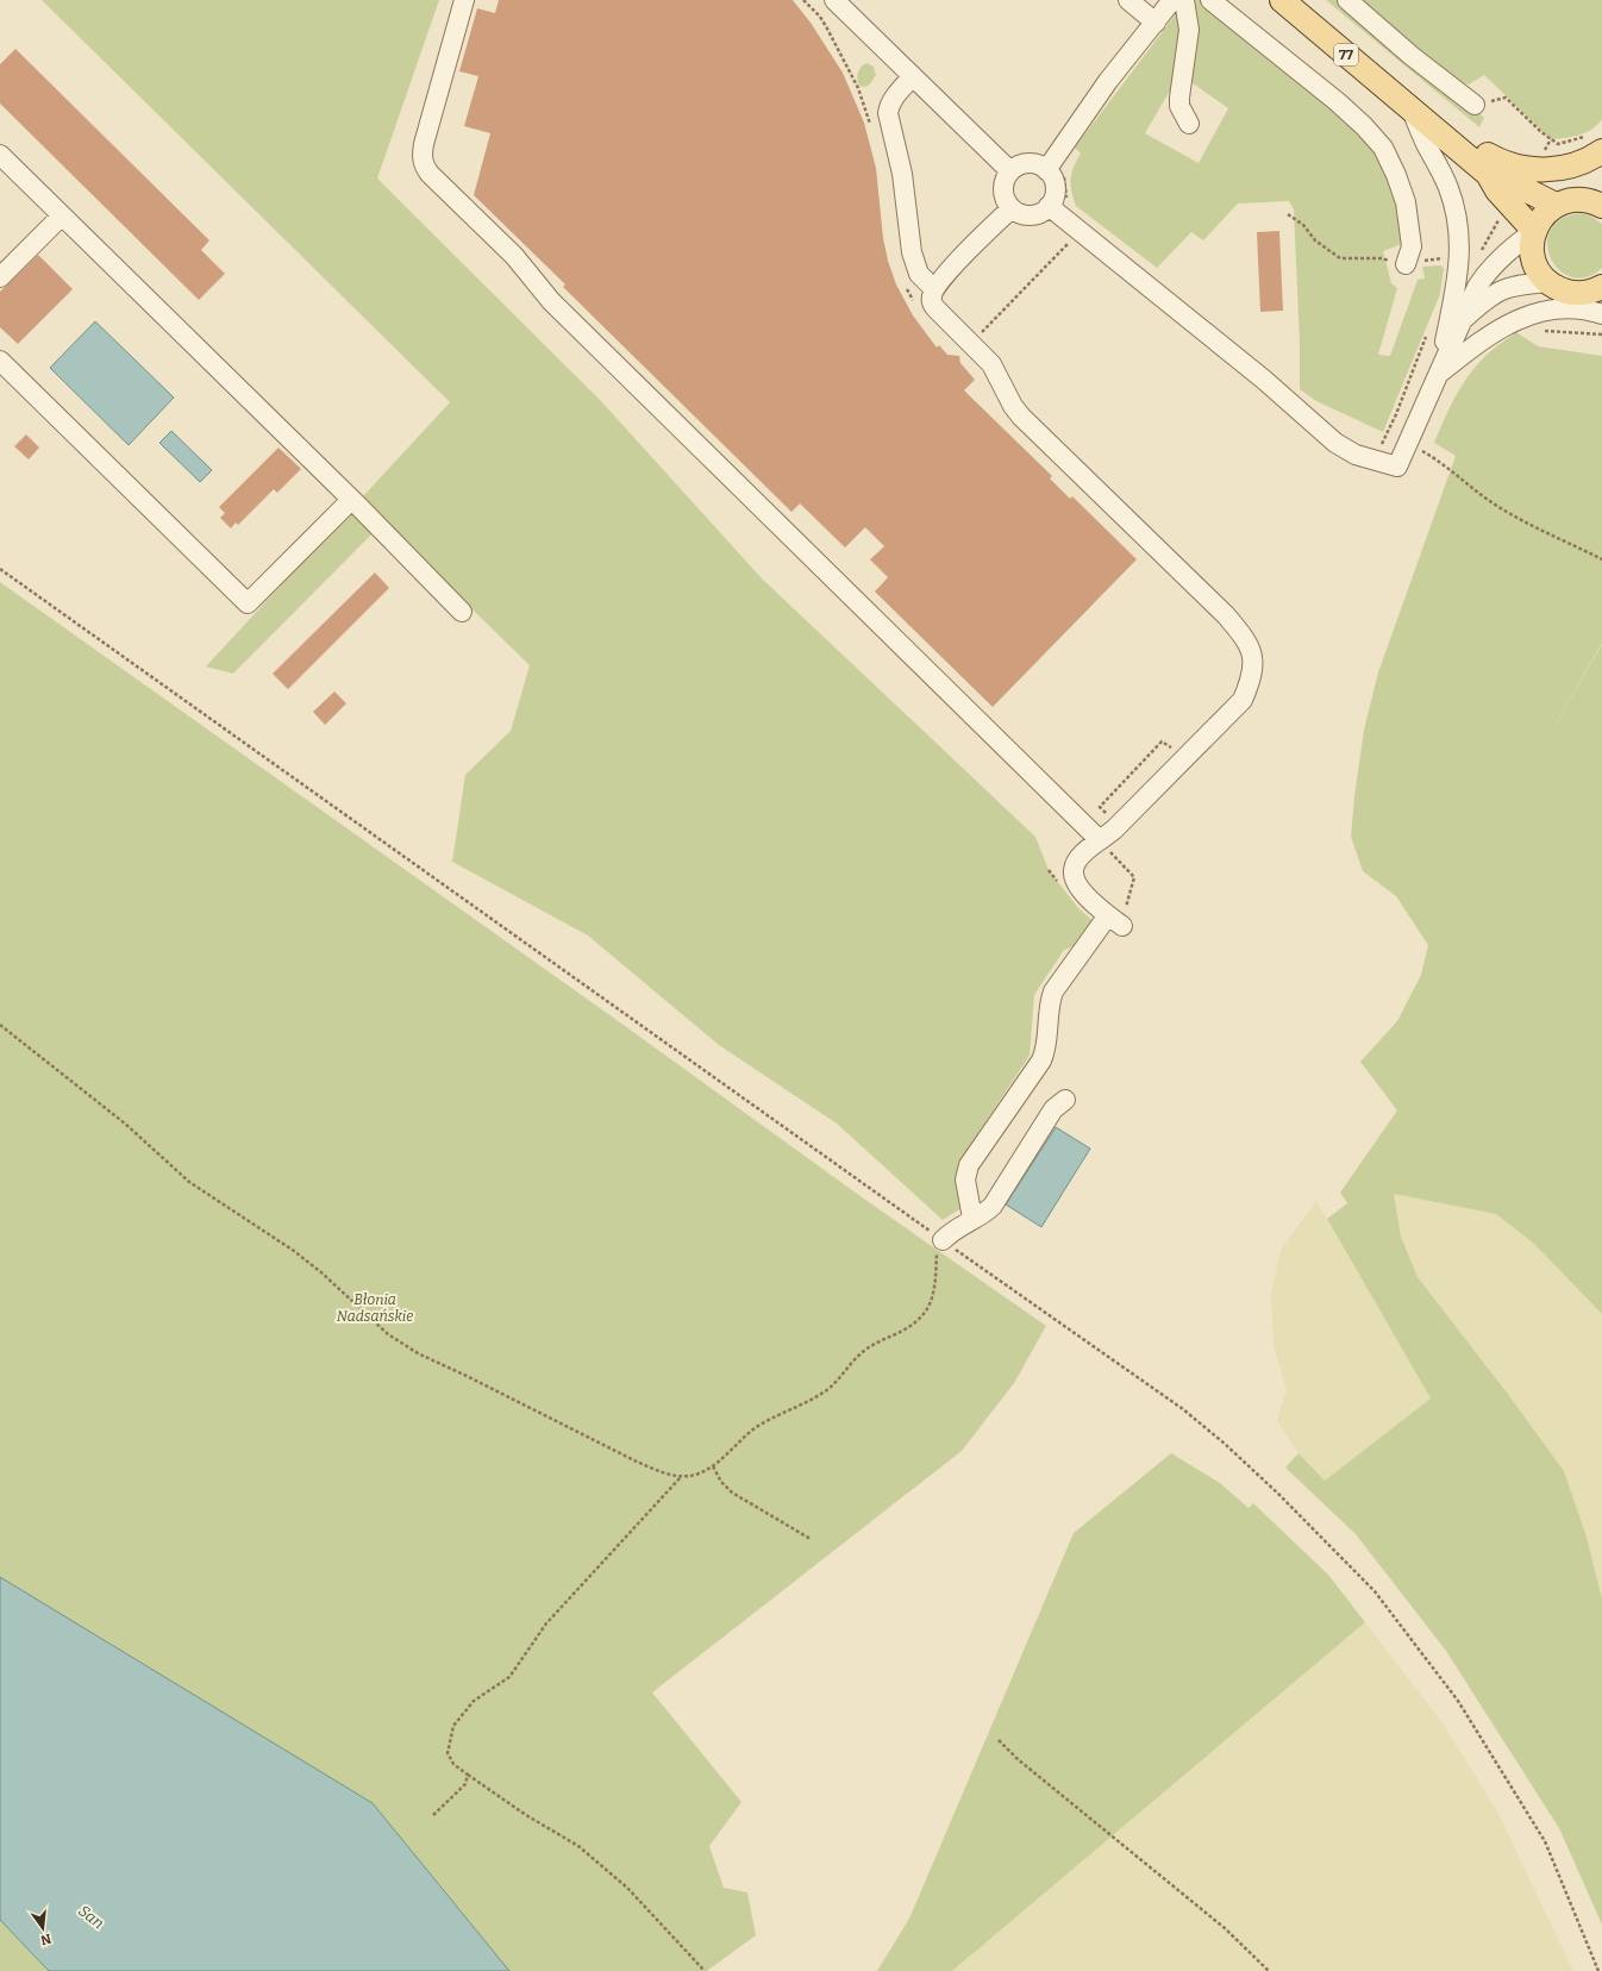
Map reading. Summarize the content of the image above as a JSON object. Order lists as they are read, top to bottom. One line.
{"streets":{"main road":["77"]},"water":["San"],"parks":["Błonia Nadsańskie"],"north":"bottom"}
